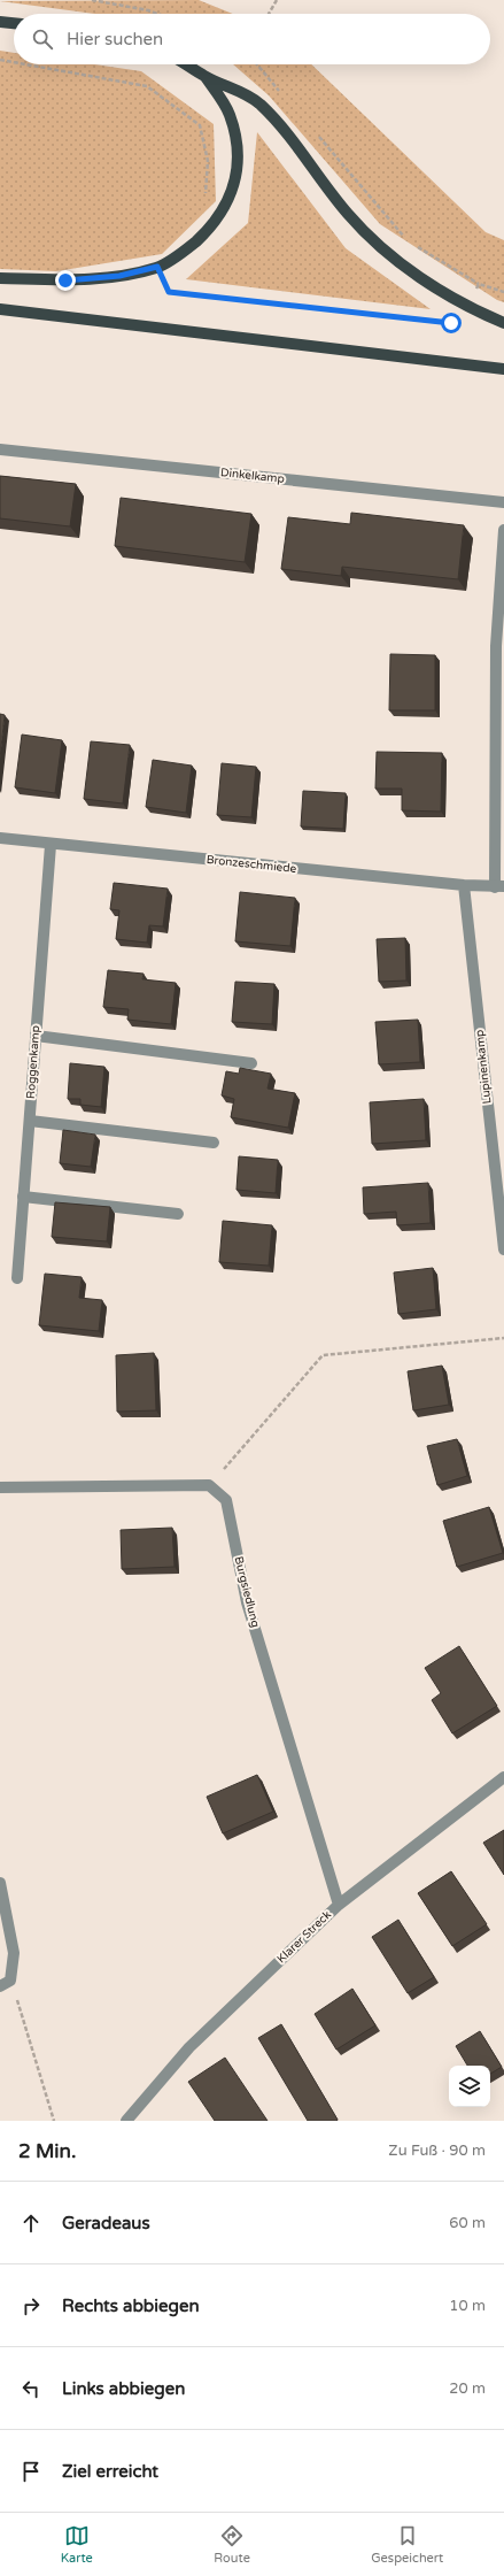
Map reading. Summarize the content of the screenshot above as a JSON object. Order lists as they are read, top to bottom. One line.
{"streets":{"street":["Dinkelkamp","Bronzeschmiede","Roggenkamp","Lupinenkamp","Burgsiedlung","Klarer Streck"]},"crossings":[["Bronzeschmiede","Roggenkamp"],["Bronzeschmiede","Lupinenkamp"],["Burgsiedlung","Klarer Streck"]],"page":{"search":"Hier suchen","heading":["2 Min.","Zu Fuß · 90 m"],"list":[["Geradeaus","60 m"],["Rechts abbiegen","10 m"],["Links abbiegen","20 m"],"Ziel erreicht"],"nav":["Karte","Route","Gespeichert"]}}
